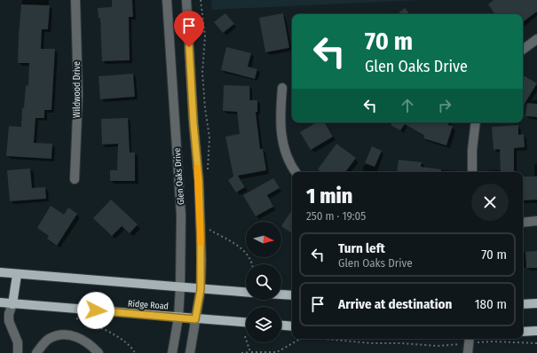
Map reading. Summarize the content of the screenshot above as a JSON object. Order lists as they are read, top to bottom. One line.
{"streets":{"main road":["Ridge Road"],"street":["Wildwood Drive","Glen Oaks Drive"]},"crossings":[["Glen Oaks Drive","Ridge Road"]],"north":"right","page":{"turn":["70 m","Glen Oaks Drive"],"heading":["1 min","250 m · 19:05"],"list":[{"name":"Turn left","note":"Glen Oaks Drive","value":"70 m"},{"name":"Arrive at destination","value":"180 m"}]}}
